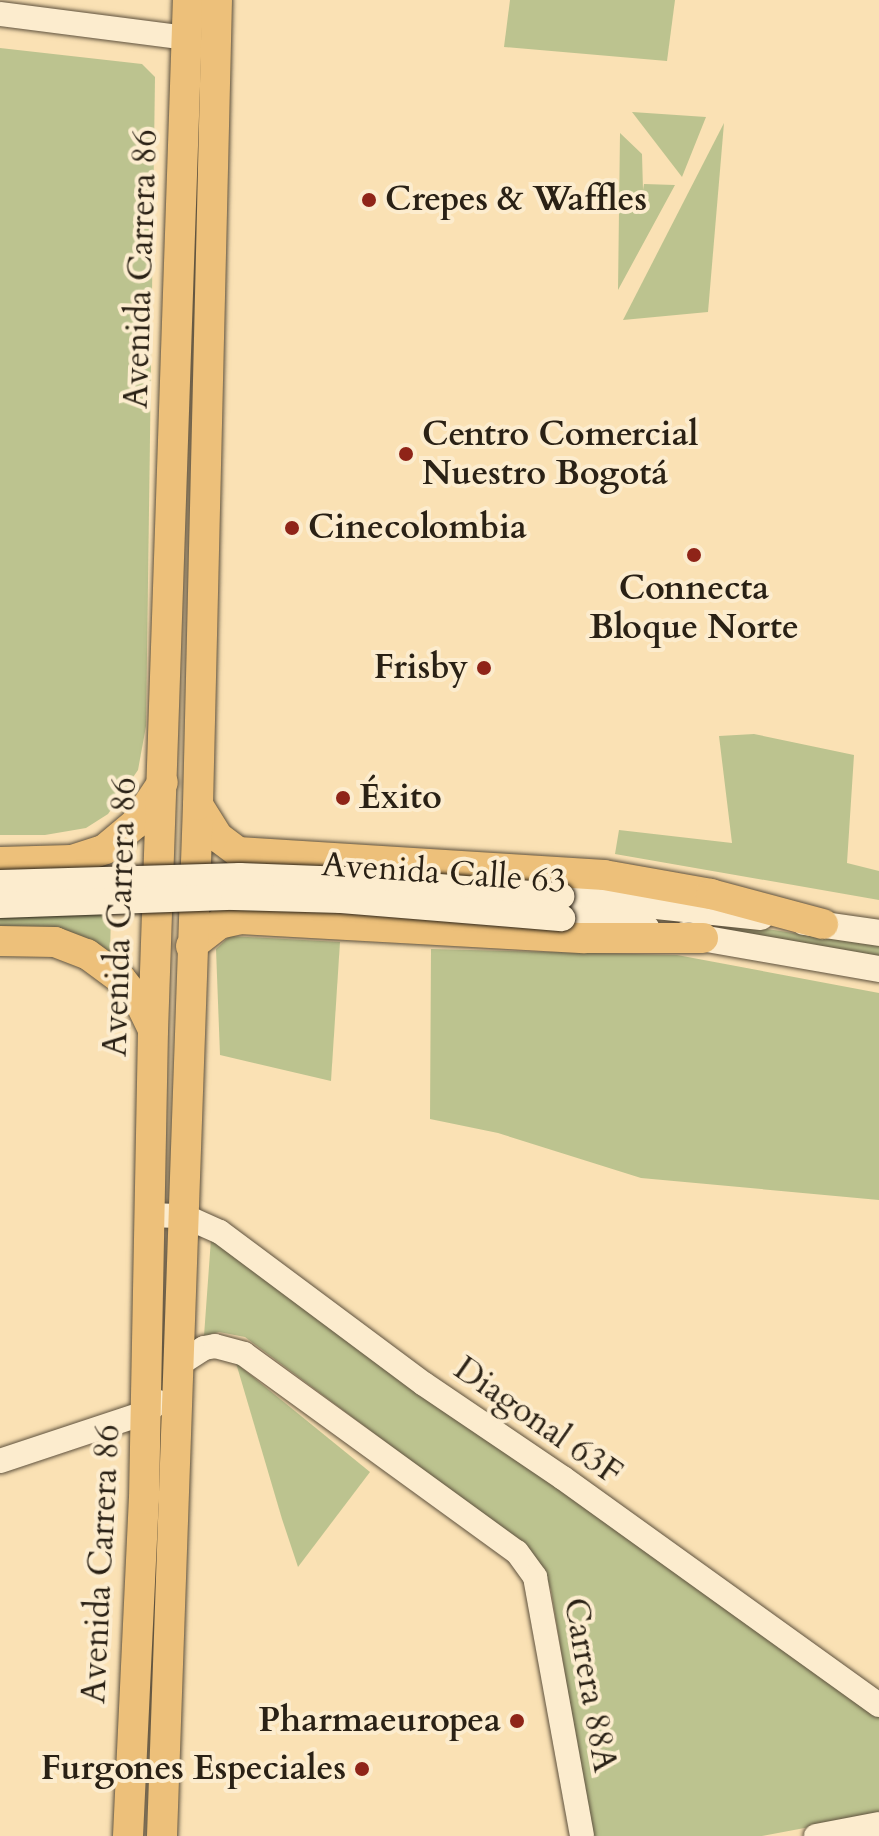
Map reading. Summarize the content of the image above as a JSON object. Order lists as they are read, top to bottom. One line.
{"streets":{"main road":["Avenida Carrera 86","Avenida Calle 63"],"street":["Diagonal 63F","Carrera 88A"]},"crossings":[["Avenida Carrera 86","Diagonal 63F"],["Avenida Carrera 86","Carrera 88A"]],"places":["Crepes & Waffles","Centro Comercial Nuestro Bogotá","Cinecolombia","Connecta Bloque Norte","Frisby","Éxito","Pharmaeuropea","Furgones Especiales"]}
